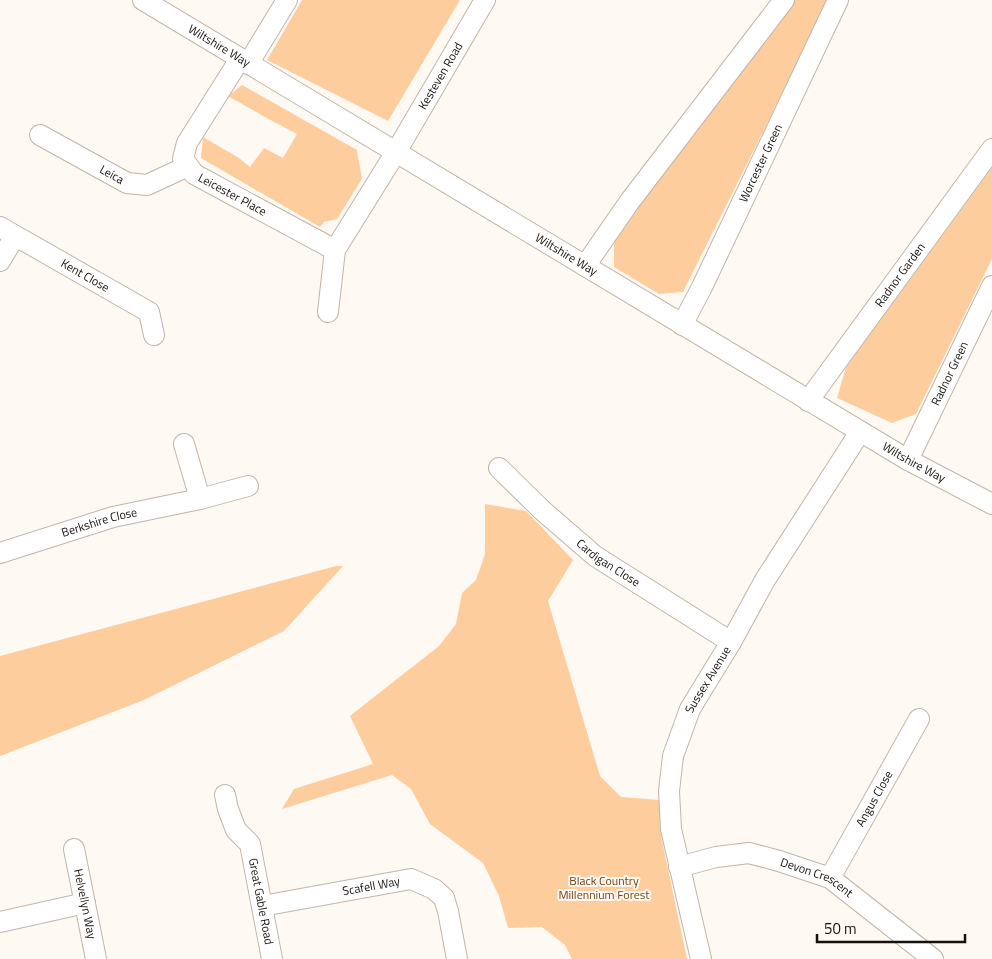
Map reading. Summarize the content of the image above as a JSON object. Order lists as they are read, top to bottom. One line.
{"streets":{"street":["Wiltshire Way","Kesteven Road","Worcester Green","Leica","Leicester Place","Radnor Garden","Kent Close","Radnor Green","Berkshire Close","Cardigan Close","Sussex Avenue","Angus Close","Devon Crescent","Scafell Way","Great Gable Road","Helvellyn Way"]},"crossings":[["Wiltshire Way","Kesteven Road"],["Wiltshire Way","Worcester Green"],["Wiltshire Way","Leicester Place"],["Wiltshire Way","Radnor Garden"],["Wiltshire Way","Radnor Green"],["Wiltshire Way","Sussex Avenue"],["Leica","Leicester Place"],["Cardigan Close","Sussex Avenue"],["Sussex Avenue","Devon Crescent"],["Angus Close","Devon Crescent"],["Scafell Way","Great Gable Road"]],"parks":["Black Country Millennium Forest"],"scale_bar":"50 m"}
